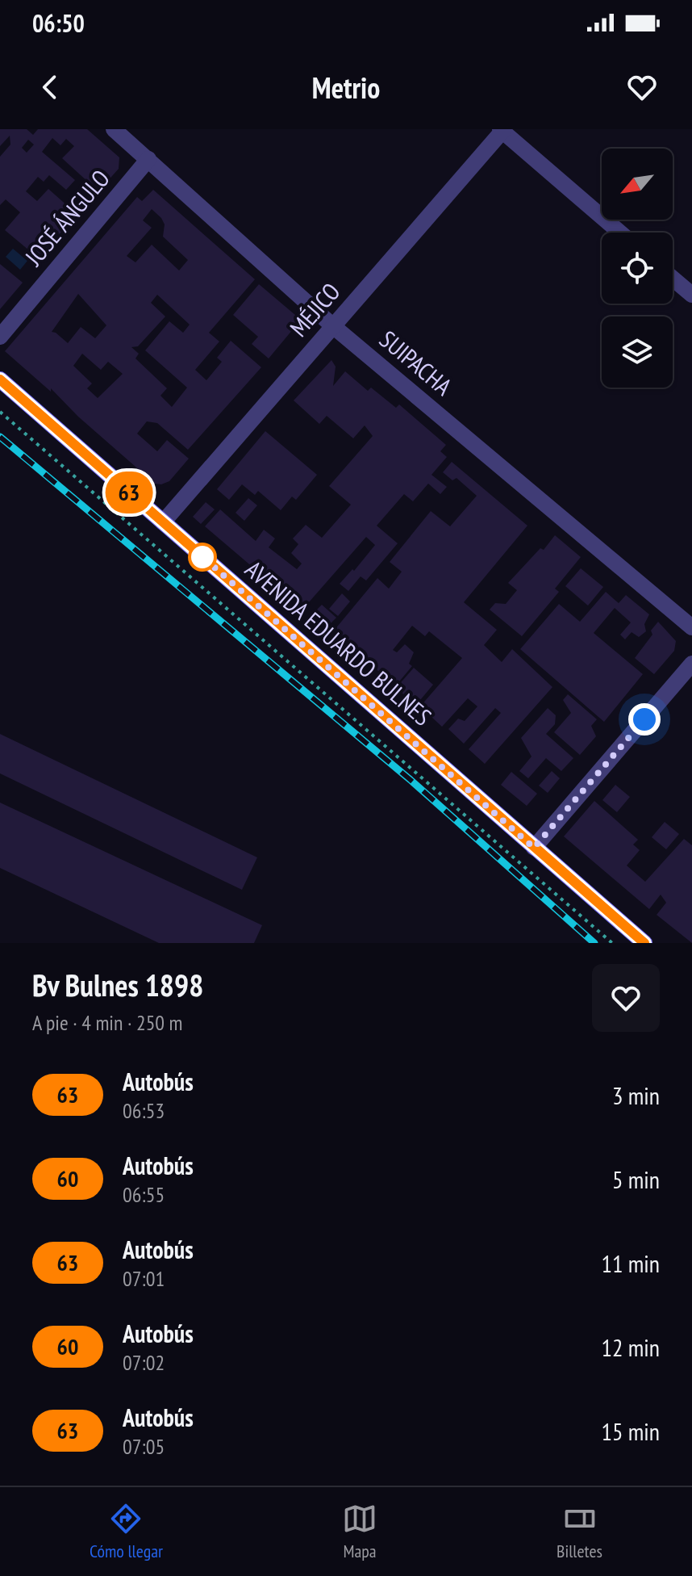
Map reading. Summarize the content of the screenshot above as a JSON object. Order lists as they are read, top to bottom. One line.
{"streets":{"main road":["AVENIDA EDUARDO BULNES"],"street":["JOSÉ ÁNGULO","MÉJICO","SUIPACHA"]},"crossings":[["JOSÉ ÁNGULO","SUIPACHA"],["MÉJICO","SUIPACHA"],["MÉJICO","AVENIDA EDUARDO BULNES"]],"lines":["bus line 63"],"north":"bottom left","page":{"status":"06:50","header":"Metrio","on_map":"63","heading":["Bv Bulnes 1898","A pie · 4 min · 250 m"],"list":[{"mark":"63","name":"Autobús","note":"06:53","value":"3 min"},{"mark":"60","name":"Autobús","note":"06:55","value":"5 min"},{"mark":"63","name":"Autobús","note":"07:01","value":"11 min"},{"mark":"60","name":"Autobús","note":"07:02","value":"12 min"},{"mark":"63","name":"Autobús","note":"07:05","value":"15 min"}],"tabs":["Cómo llegar","Mapa","Billetes"]}}
